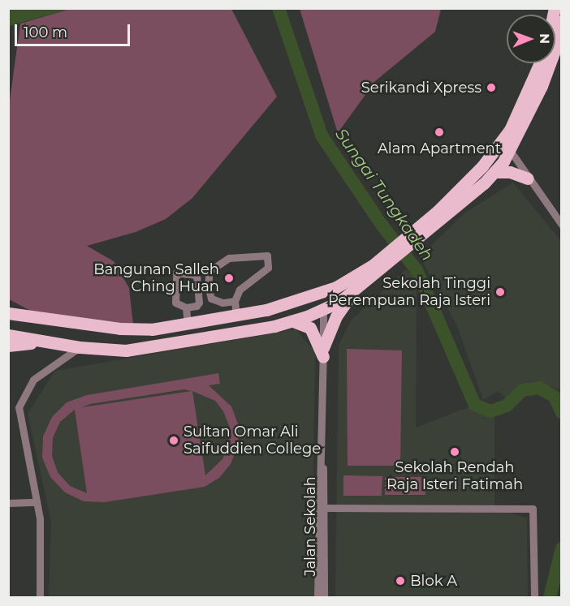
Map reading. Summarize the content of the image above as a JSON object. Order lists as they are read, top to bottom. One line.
{"streets":{"street":["Jalan Sekolah"]},"water":["Sungai Tungkadeh"],"places":["Serikandi Xpress","Alam Apartment","Bangunan Salleh Ching Huan","Sekolah Tinggi Perempuan Raja Isteri","Sultan Omar Ali Saifuddien College","Sekolah Rendah Raja Isteri Fatimah","Blok A"],"scale_bar":"100 m","north":"right"}
